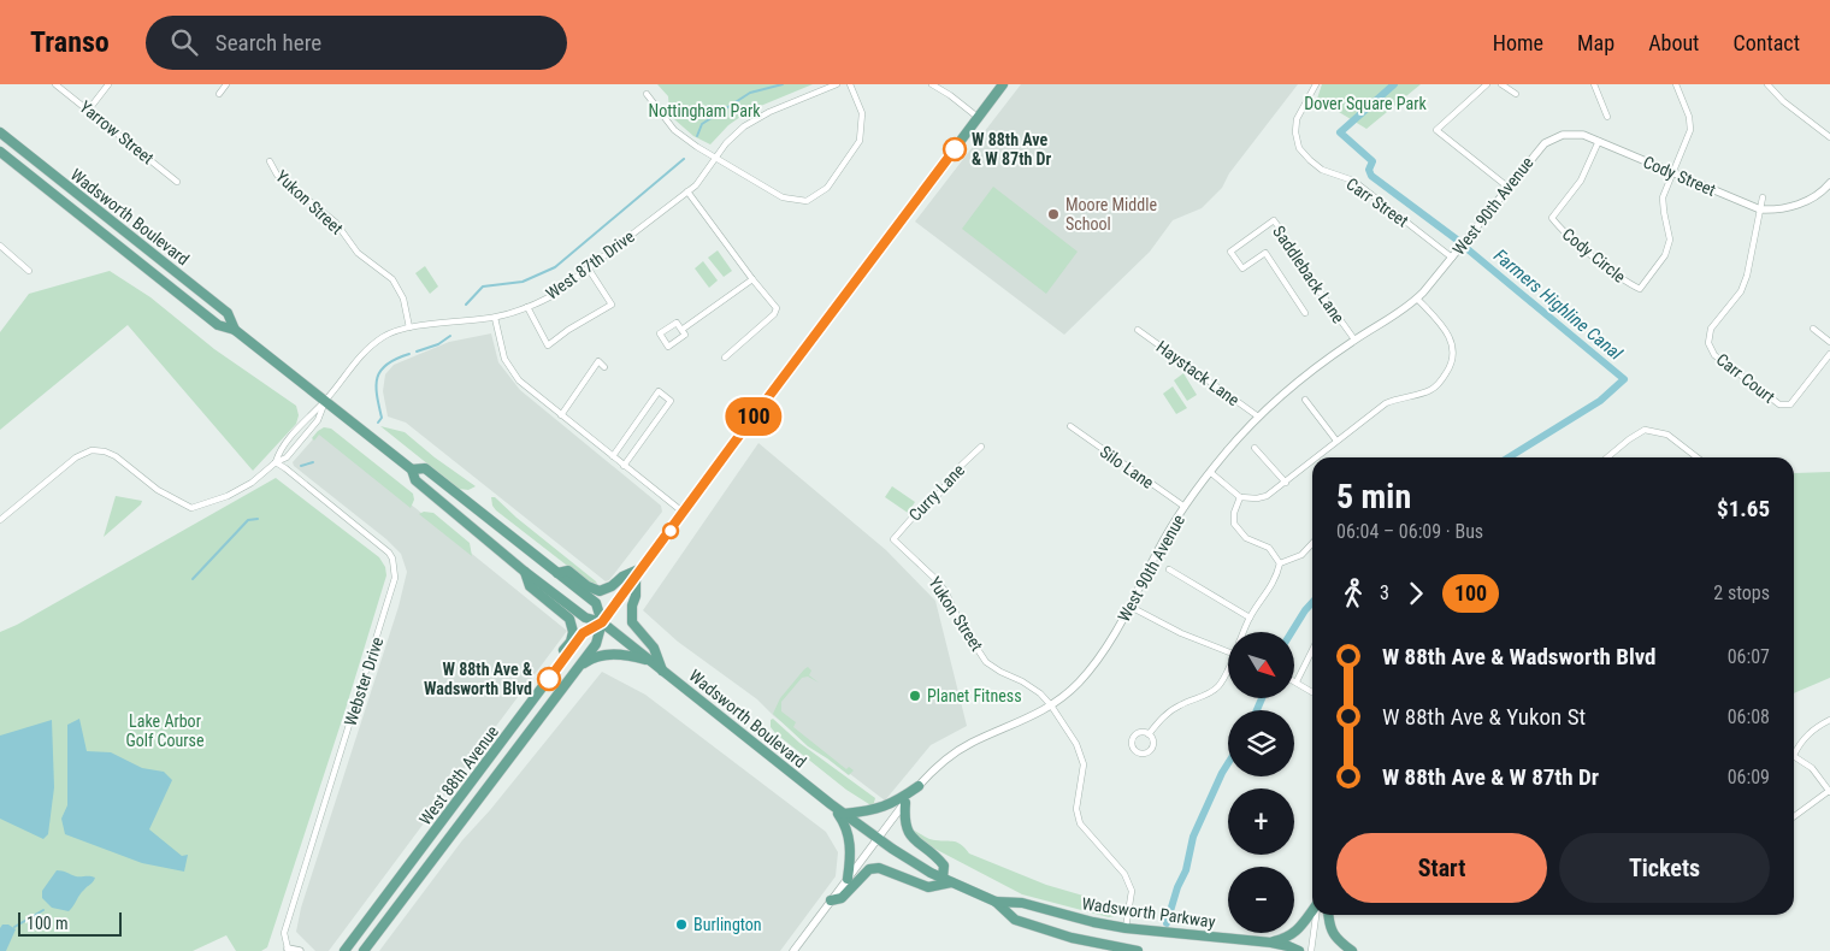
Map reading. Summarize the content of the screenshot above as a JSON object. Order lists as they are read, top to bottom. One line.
{"streets":{"main road":["Wadsworth Boulevard","West 88th Avenue","Wadsworth Parkway"],"street":["Yarrow Street","Cody Street","Yukon Street","Carr Street","West 90th Avenue","Cody Circle","West 87th Drive","Saddleback Lane","Haystack Lane","Carr Court","Silo Lane","Curry Lane","Webster Drive"]},"crossings":[["Cody Street","West 90th Avenue"],["Cody Street","Cody Circle"],["Cody Street","Carr Court"],["Yukon Street","West 90th Avenue"],["Yukon Street","West 87th Drive"],["Yukon Street","Curry Lane"],["Yukon Street","Wadsworth Parkway"],["Carr Street","West 90th Avenue"],["West 90th Avenue","Wadsworth Boulevard"],["West 90th Avenue","Cody Circle"],["West 90th Avenue","Saddleback Lane"],["West 90th Avenue","Haystack Lane"],["West 90th Avenue","Silo Lane"],["West 90th Avenue","Wadsworth Parkway"],["Wadsworth Boulevard","West 87th Drive"],["Wadsworth Boulevard","West 88th Avenue"],["Wadsworth Boulevard","Wadsworth Parkway"]],"water":["Farmers Highline Canal"],"parks":["Dover Square Park","Nottingham Park","Lake Arbor Golf Course"],"places":["W 88th Ave & W 87th Dr","Moore Middle School","W 88th Ave & Wadsworth Blvd","Planet Fitness","Burlington"],"lines":["bus line 100"],"scale_bar":"100 m","north":"bottom right","page":{"header":"Transo","search":"Search here","nav":["Home","Map","About","Contact"],"on_map":"100","heading":["5 min","06:04 – 06:09 · Bus","$1.65"],"legs":["3","100","2 stops"],"list":[{"name":"W 88th Ave & Wadsworth Blvd","value":"06:07"},{"name":"W 88th Ave & Yukon St","value":"06:08"},{"name":"W 88th Ave & W 87th Dr","value":"06:09"}],"map_buttons":["+","−"],"buttons":["Start","Tickets"],"scale":"100 m"}}
